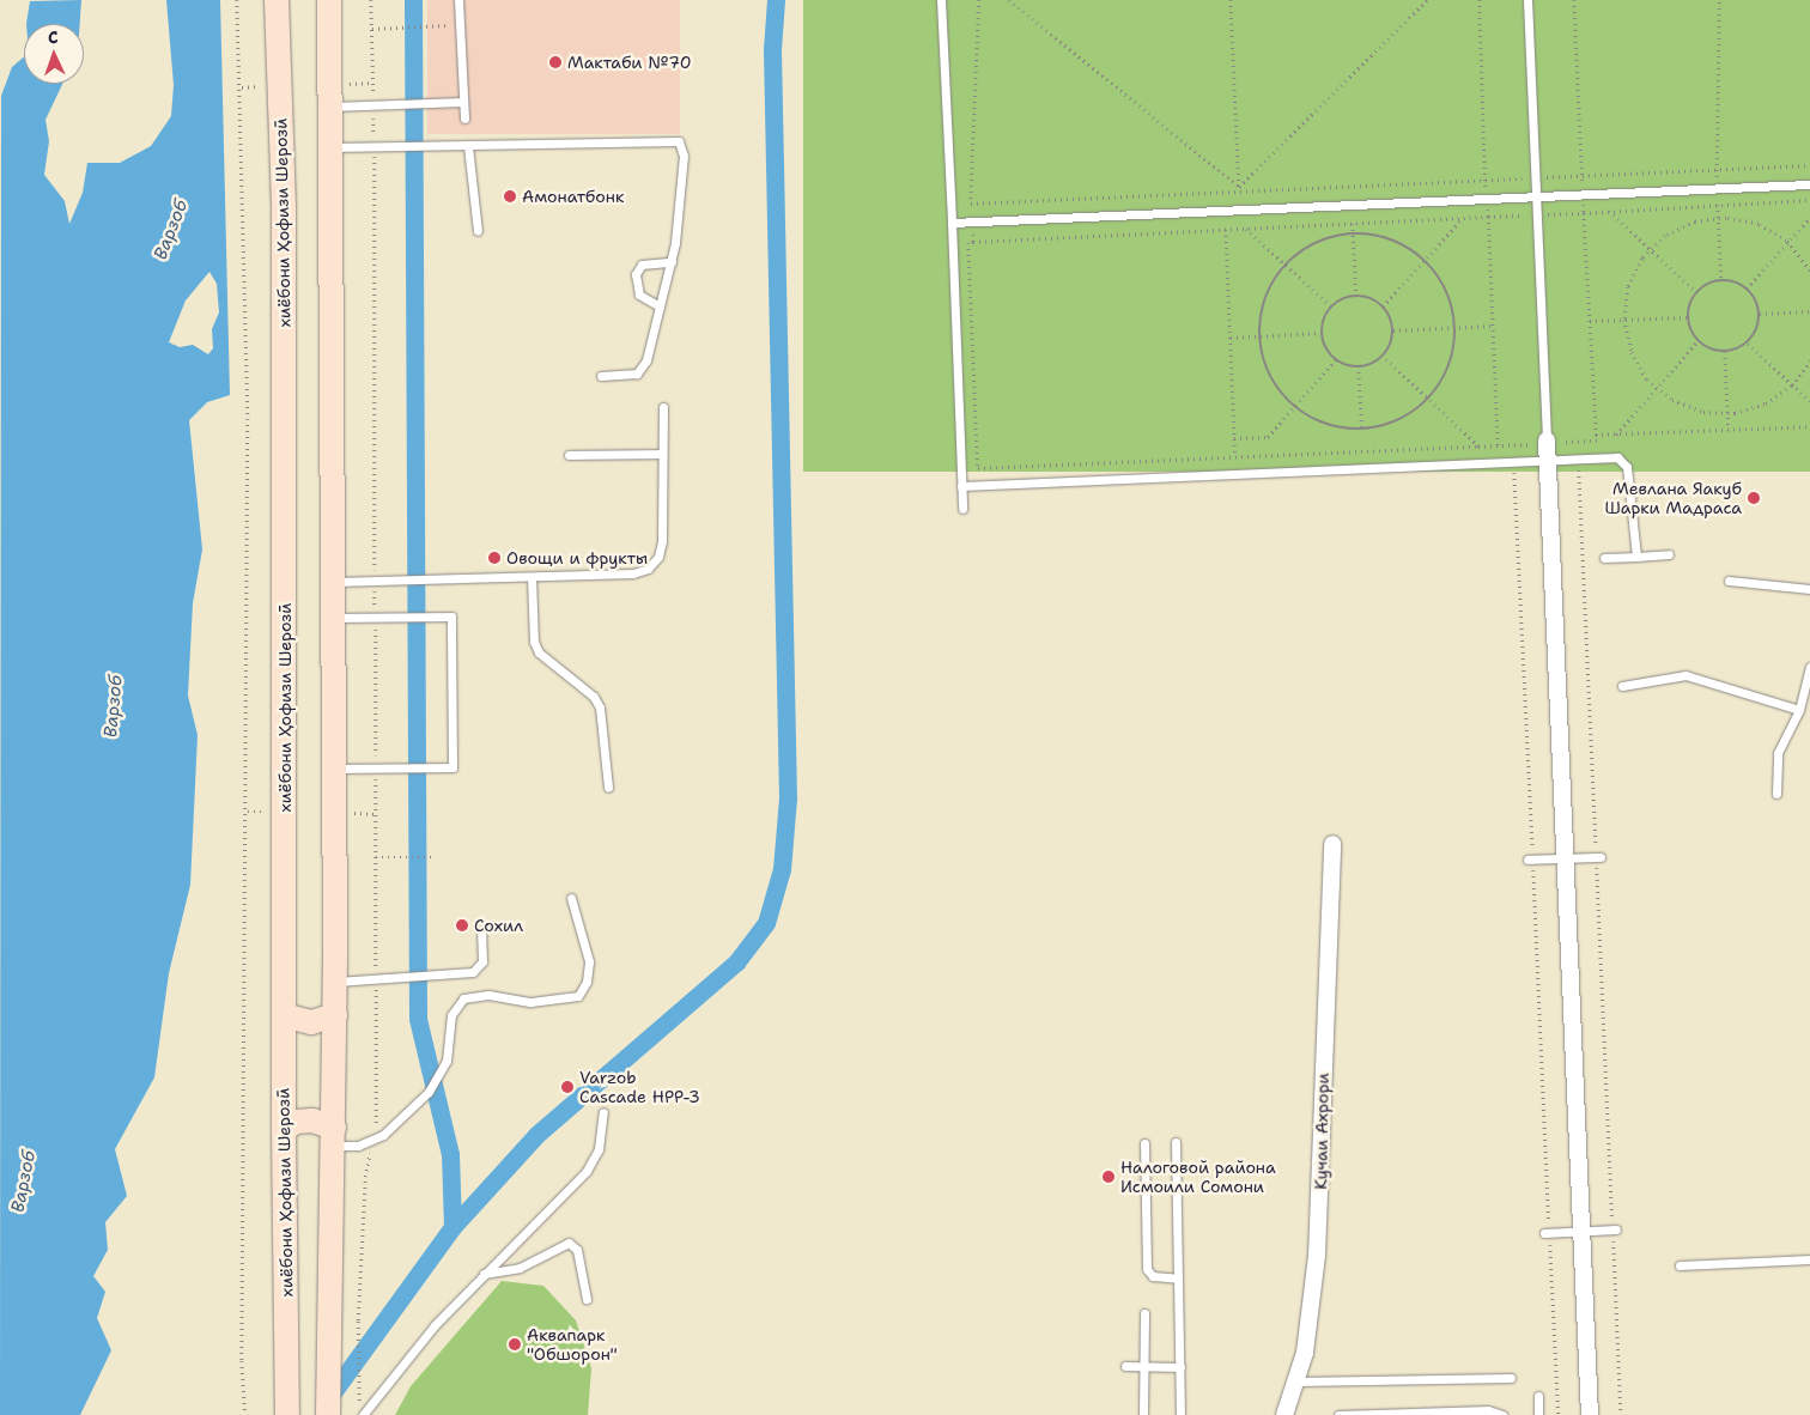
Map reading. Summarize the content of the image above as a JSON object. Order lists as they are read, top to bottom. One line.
{"streets":{"main road":["хиёбони Ҳофизи Шерозӣ"],"street":["Кучаи Ахрори"]},"water":["Варзоб"],"places":["Мактаби №70","Амонатбонк","Мевлана Яакуб Шарки Мадраса","Овощи и фрукты","Сохил","Varzob Cascade HPP-3","Налоговой района Исмоили Сомони","Аквапарк \"Обшорон\""],"north":"top"}
